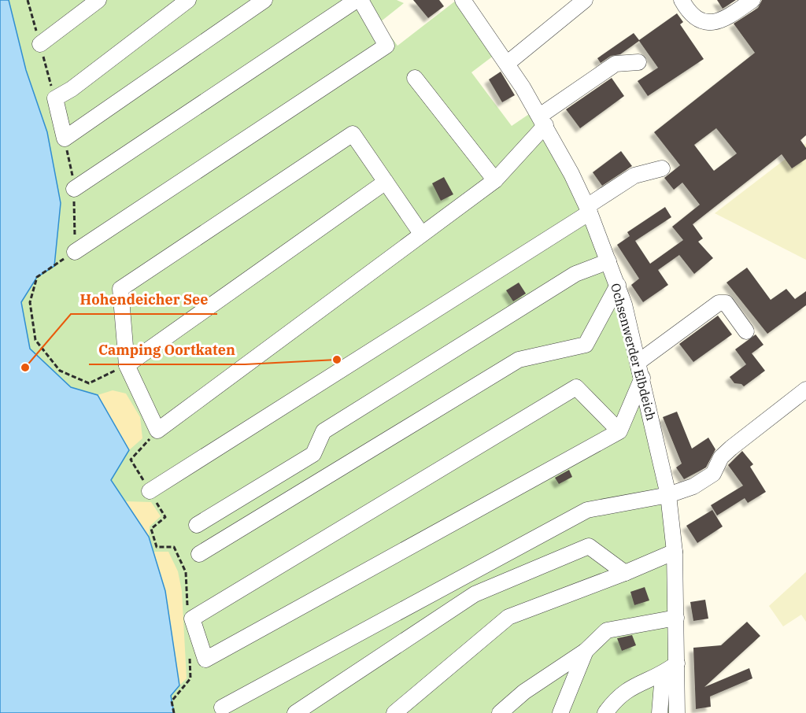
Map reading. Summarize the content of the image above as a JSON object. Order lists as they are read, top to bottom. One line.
{"streets":{"street":["Ochsenwerder Elbdeich"]},"places":["Camping Oortkaten","Hohendeicher See"]}
